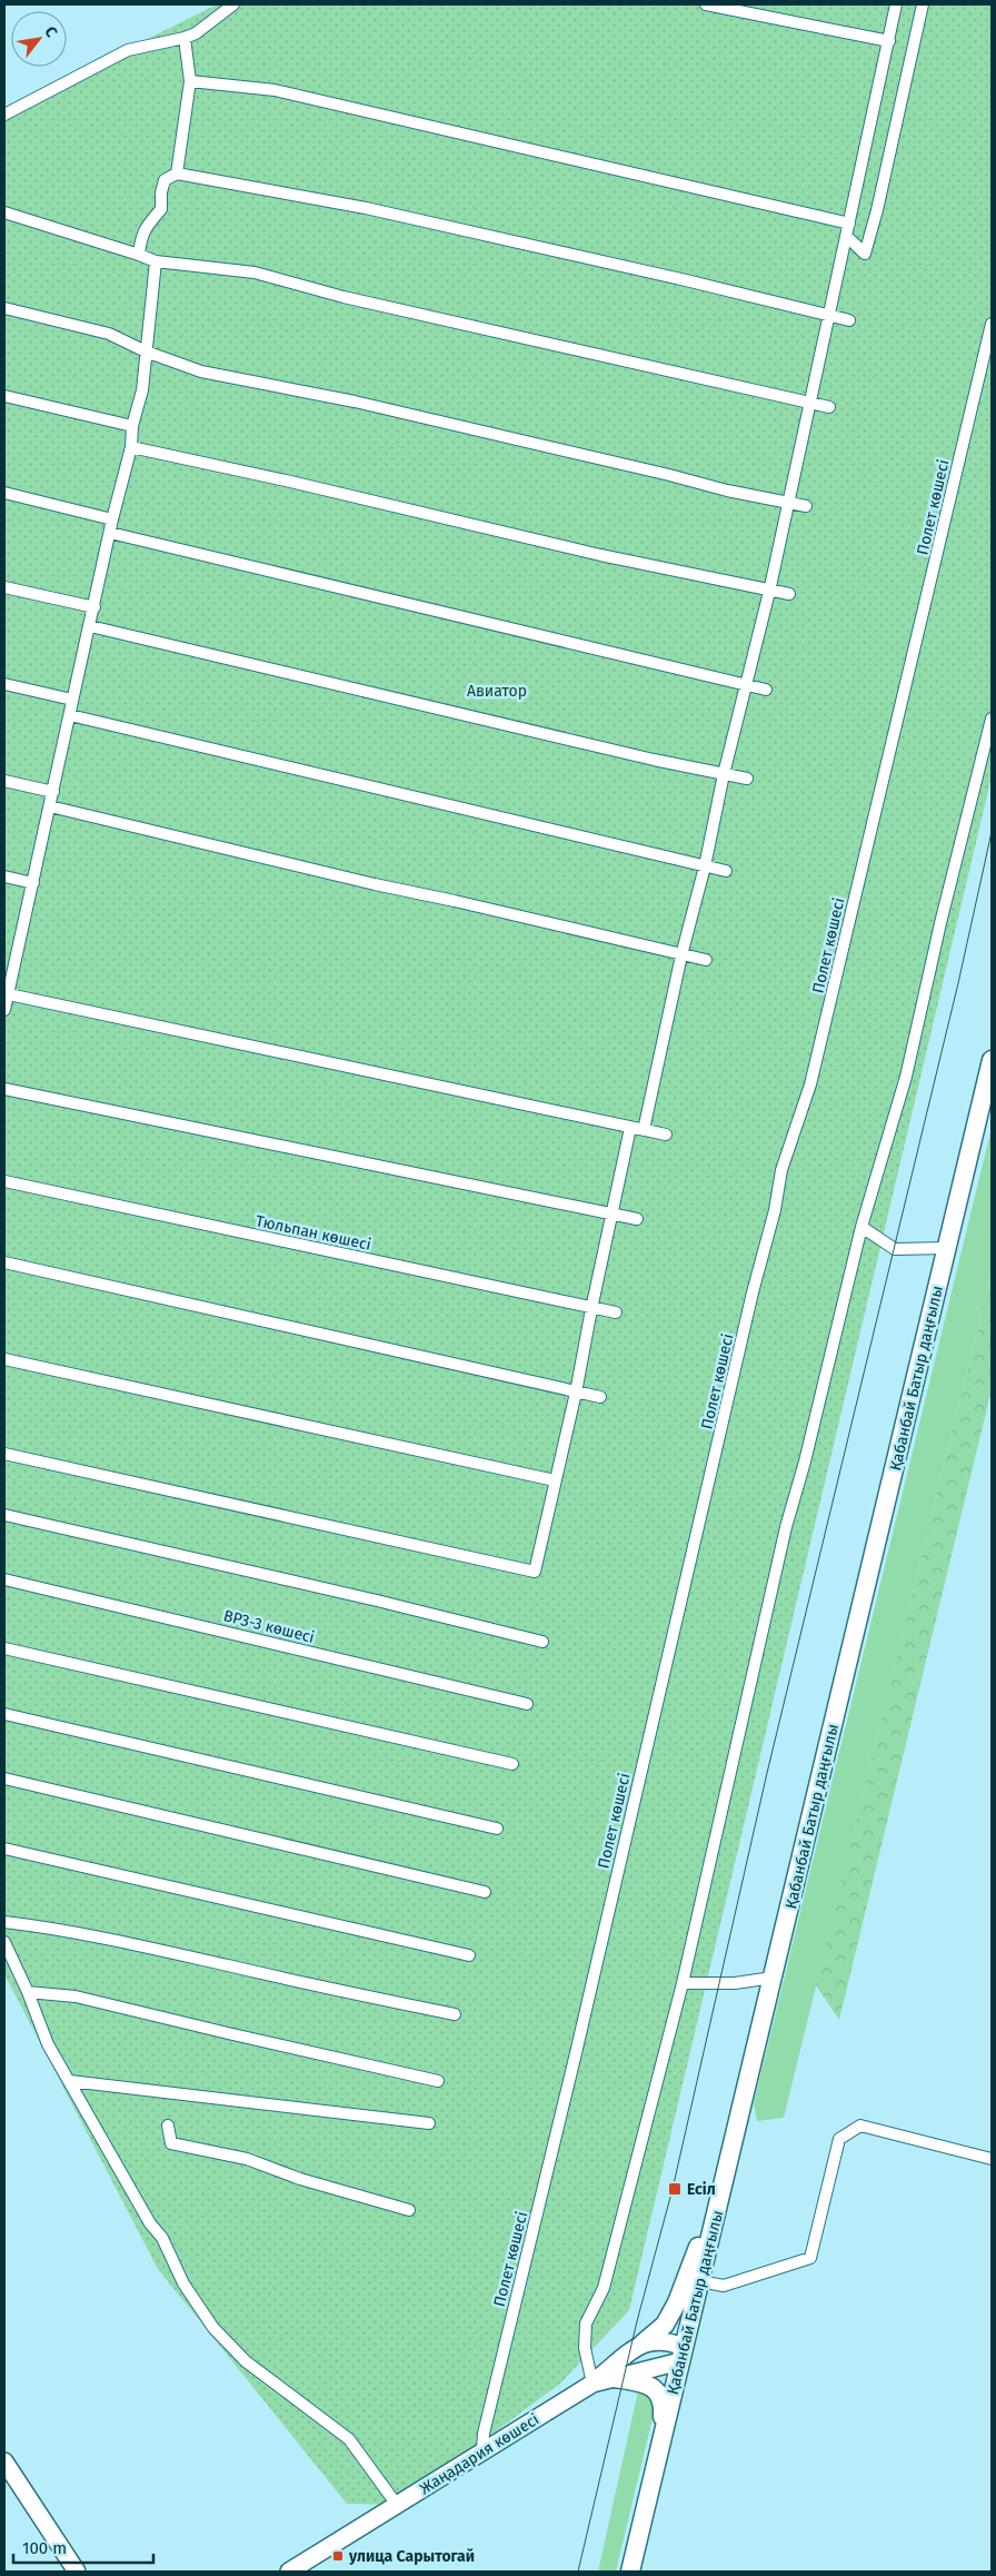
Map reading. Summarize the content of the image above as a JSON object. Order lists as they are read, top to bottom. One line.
{"streets":{"main road":["Қабанбай Батыр даңғылы"],"street":["Полет көшесі","Тюльпан көшесі","ВРЗ-3 көшесі","Жаңадария көшесі"]},"crossings":[["Полет көшесі","Жаңадария көшесі"],["Қабанбай Батыр даңғылы","Жаңадария көшесі"]],"parks":["Авиатор"],"places":{"transit":["Есіл","улица Сарытогай"]},"scale_bar":"100 m","north":"top right"}
